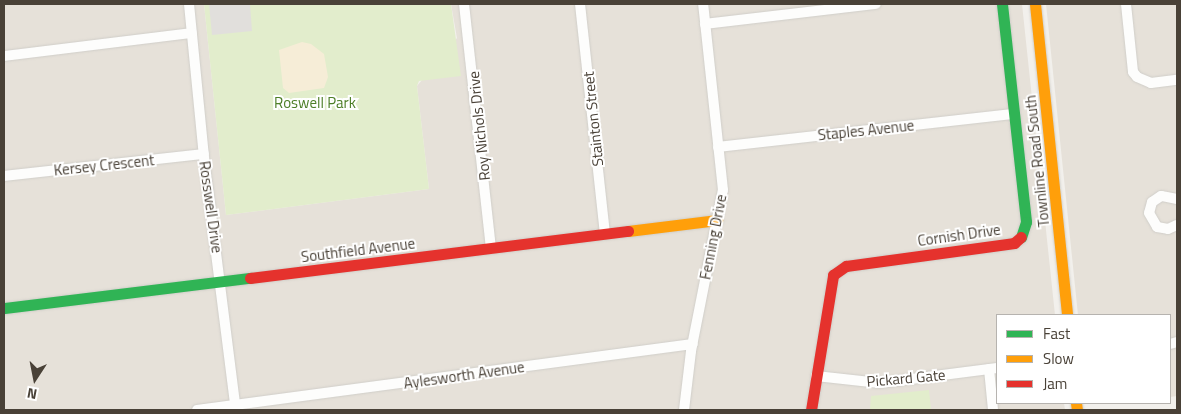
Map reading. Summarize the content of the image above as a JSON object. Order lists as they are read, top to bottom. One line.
{"streets":{"street":["Stainton Street","Roy Nichols Drive","Staples Avenue","Townline Road South","Kersey Crescent","Rosswell Drive","Cornish Drive","Fenning Drive","Southfield Avenue","Aylesworth Avenue","Pickard Gate"]},"crossings":[["Stainton Street","Southfield Avenue"],["Roy Nichols Drive","Southfield Avenue"],["Staples Avenue","Cornish Drive"],["Staples Avenue","Fenning Drive"],["Kersey Crescent","Rosswell Drive"],["Rosswell Drive","Southfield Avenue"],["Rosswell Drive","Aylesworth Avenue"],["Cornish Drive","Pickard Gate"],["Fenning Drive","Southfield Avenue"],["Fenning Drive","Aylesworth Avenue"]],"parks":["Roswell Park"],"legend":["Fast","Slow","Jam"],"north":"bottom"}
